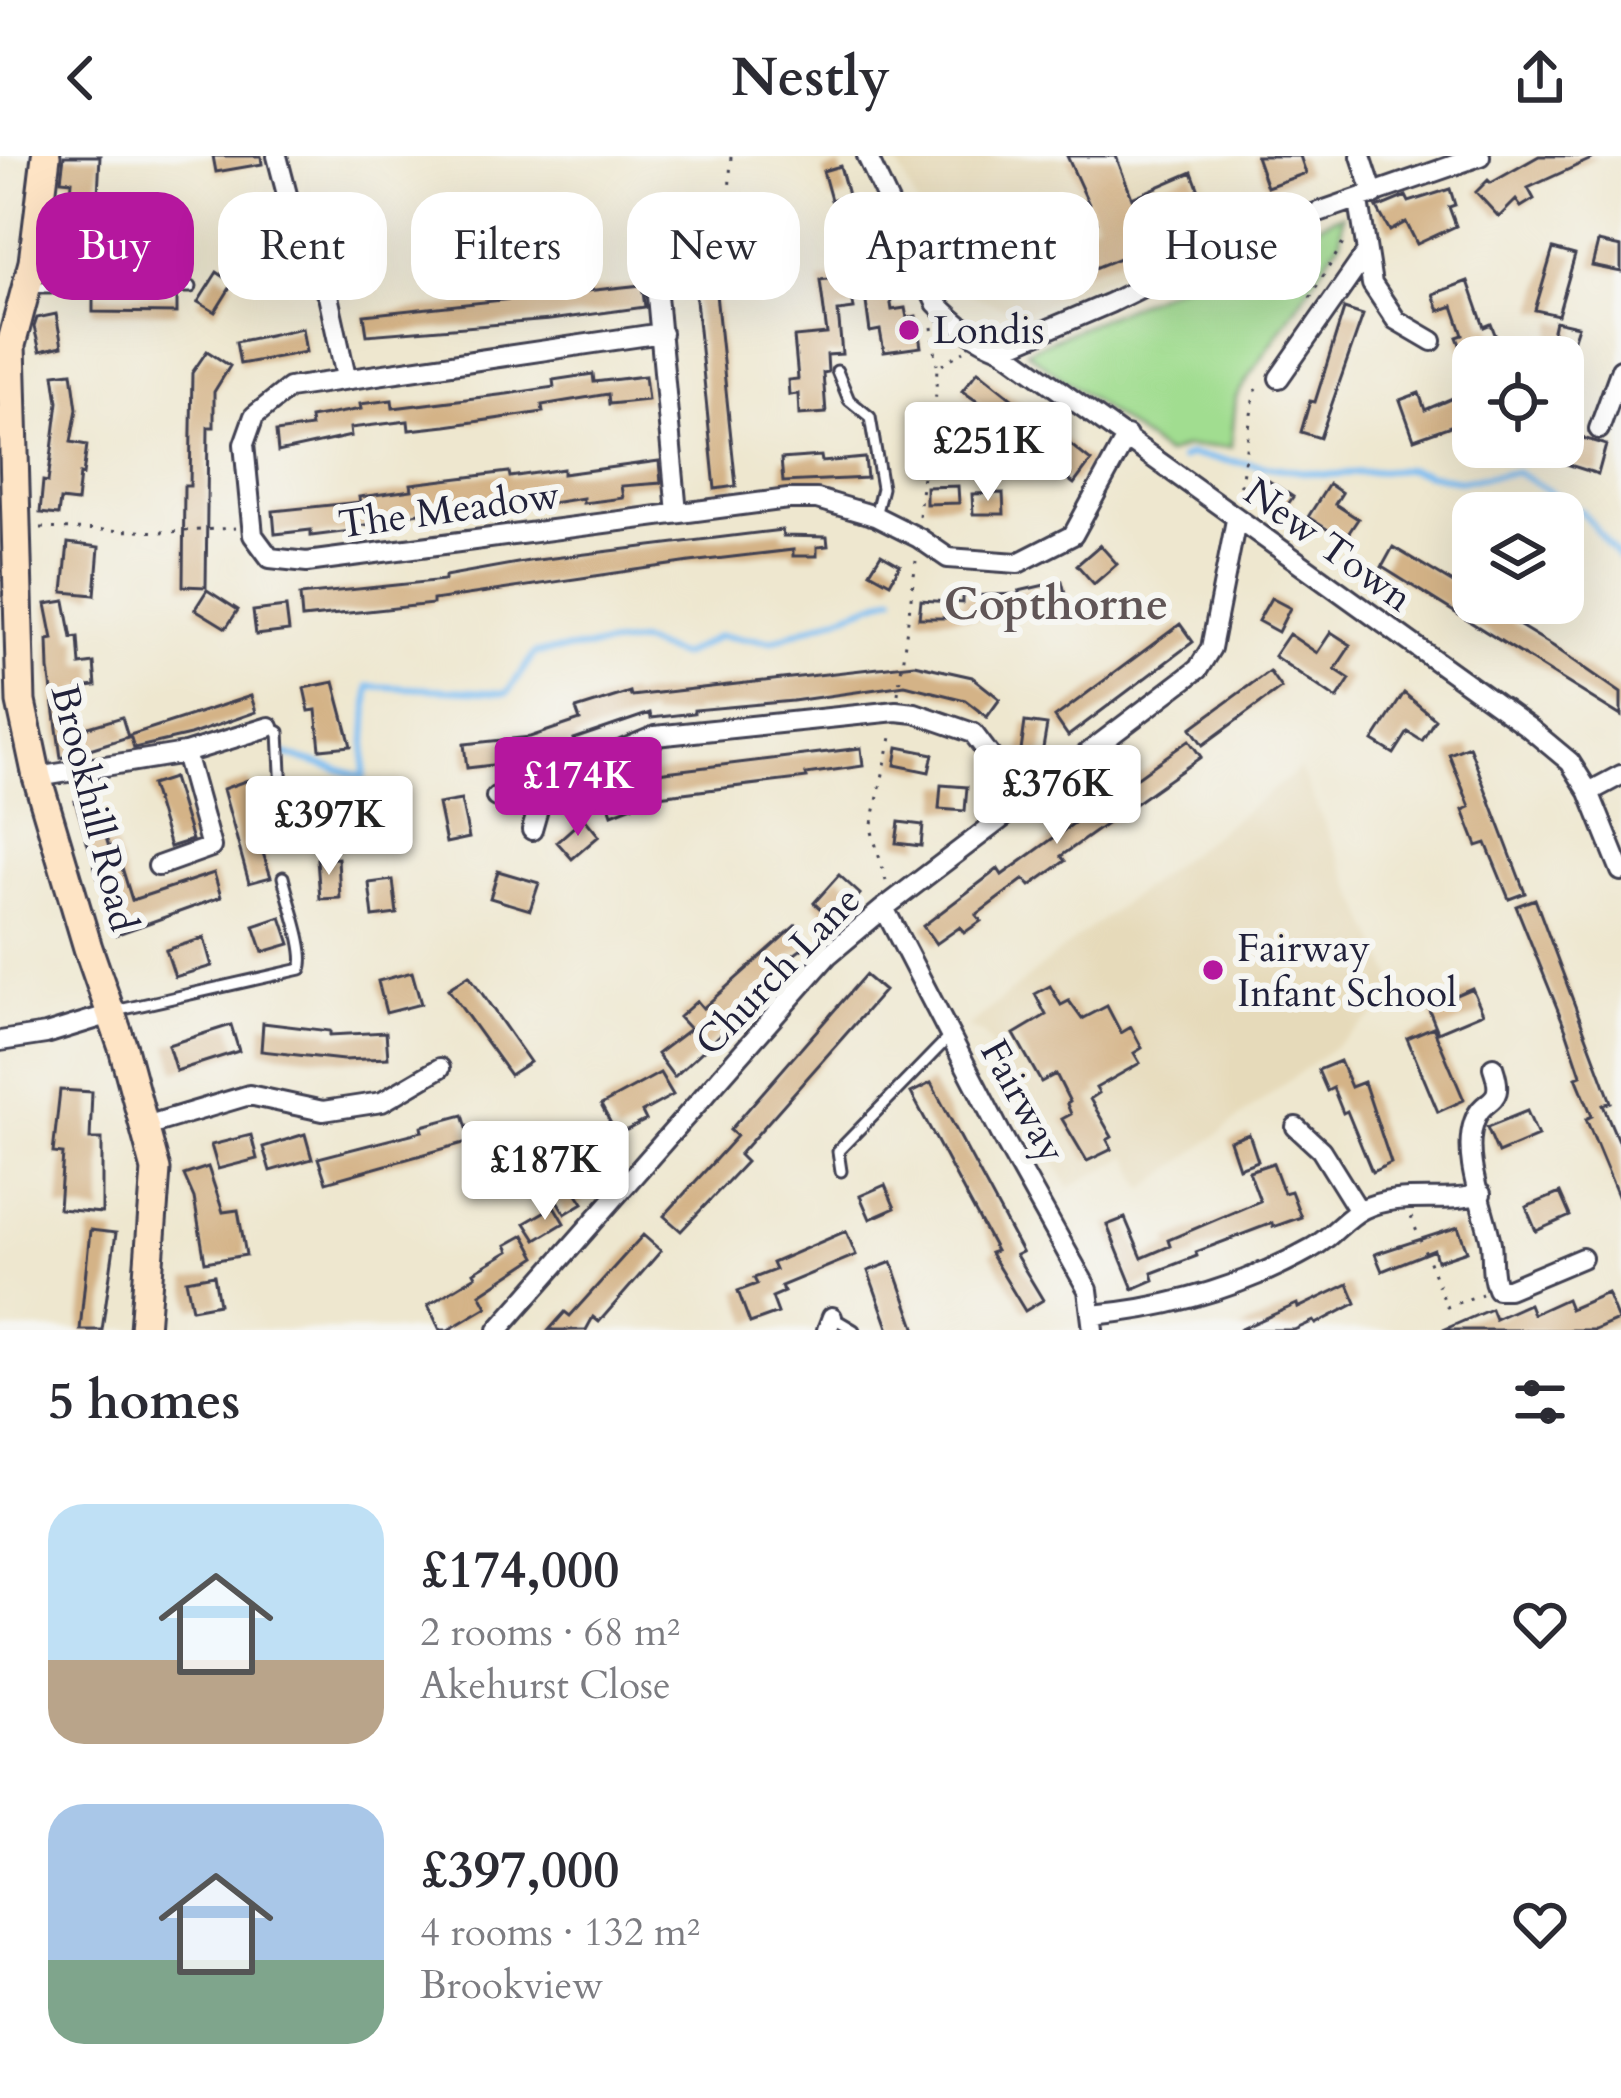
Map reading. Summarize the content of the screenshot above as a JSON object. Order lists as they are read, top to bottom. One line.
{"streets":{"street":["The Meadow","New Town","Brookhill Road","Church Lane","Fairway"]},"crossings":[["The Meadow","New Town"],["New Town","Church Lane"],["Church Lane","Fairway"]],"districts":["Copthorne"],"places":["Londis","Fairway Infant School"],"page":{"header":"Nestly","chip":["Buy","Rent","Filters","New","Apartment","House"],"price":["£251K","£174K","£376K","£397K","£187K"],"heading":"5 homes","list":[{"name":"£174,000","note":"2 rooms · 68 m² · Akehurst Close"},{"name":"£397,000","note":"4 rooms · 132 m² · Brookview"}]}}
